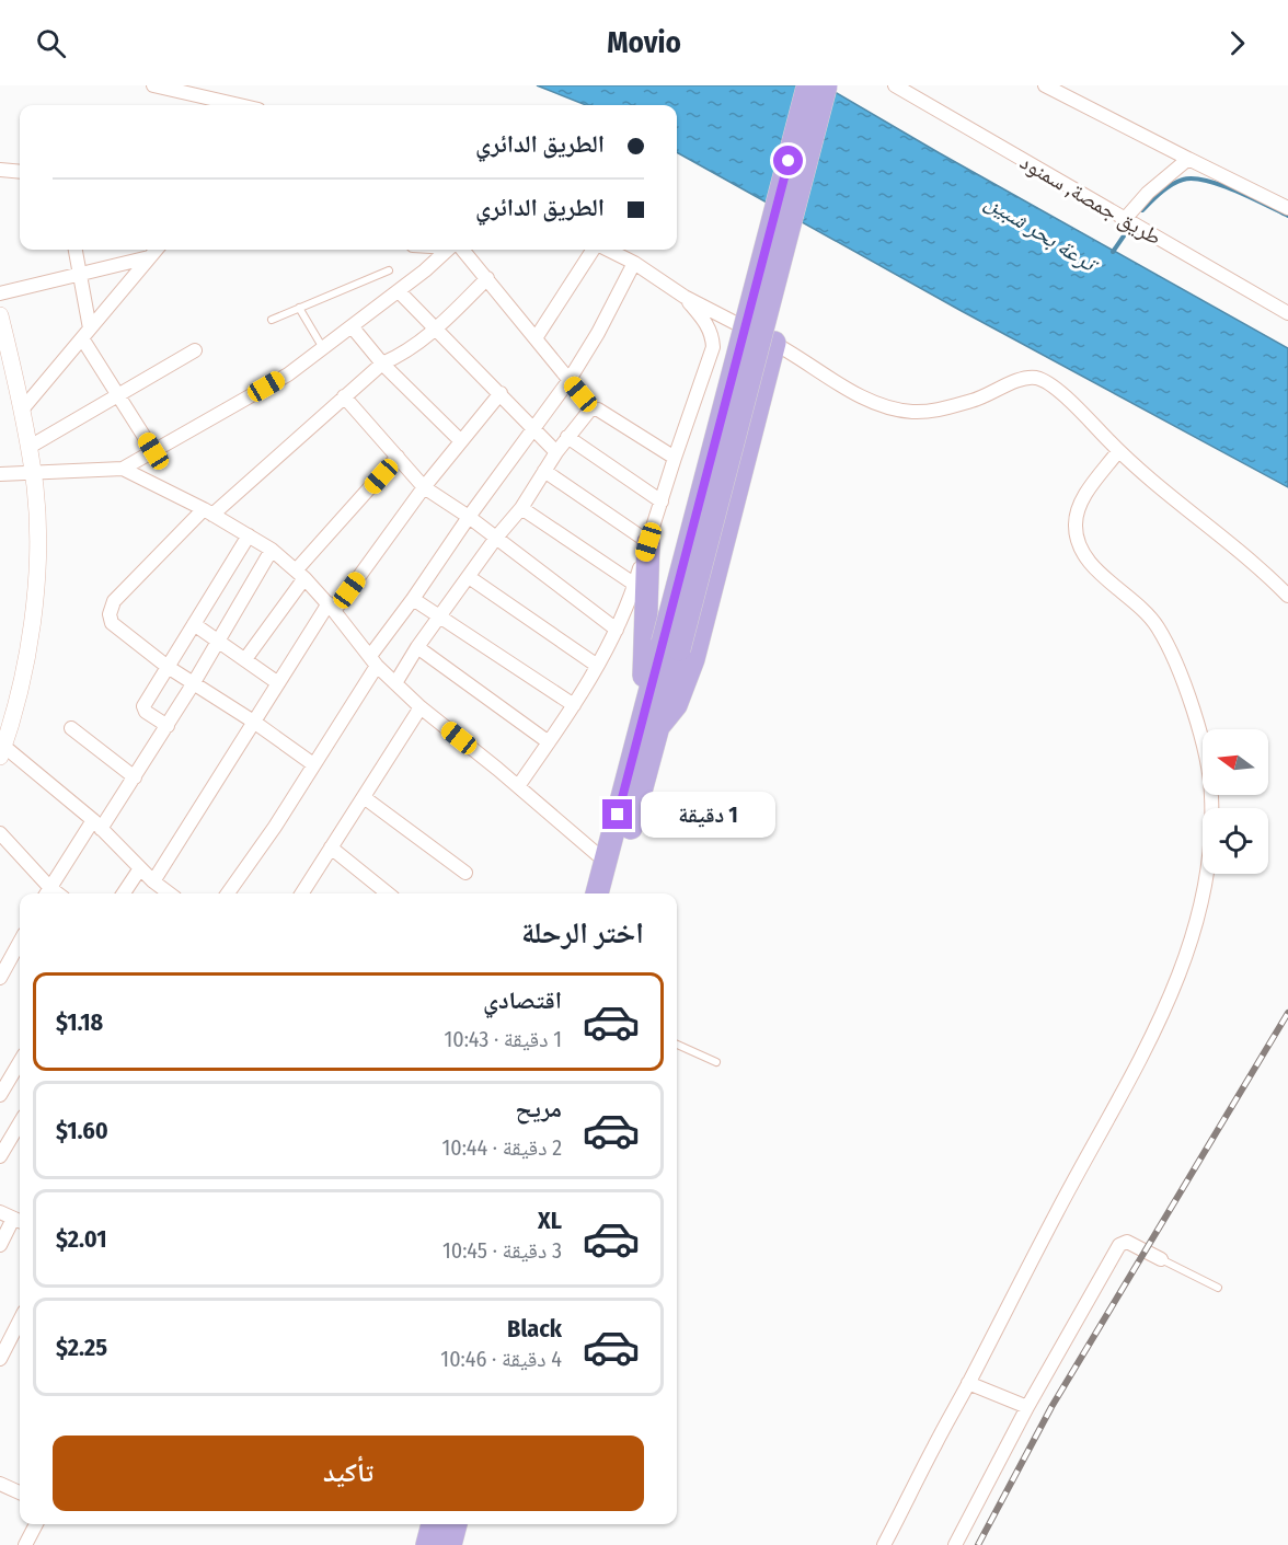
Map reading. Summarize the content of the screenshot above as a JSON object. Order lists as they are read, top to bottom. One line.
{"streets":{"street":["طريق جمصة, سمنود"]},"water":["ترعة بحر شبين"],"north":"left","page":{"header":"Movio","banner":["الطريق الدائري","الطريق الدائري"],"bubble":"1 دقيقة","heading":"اختر الرحلة","list":[{"name":"اقتصادي","note":"1 دقيقة · 10:43","value":"$1.18"},{"name":"مريح","note":"2 دقيقة · 10:44","value":"$1.60"},{"name":"XL","note":"3 دقيقة · 10:45","value":"$2.01"},{"name":"Black","note":"4 دقيقة · 10:46","value":"$2.25"}],"buttons":"تأكيد"}}
